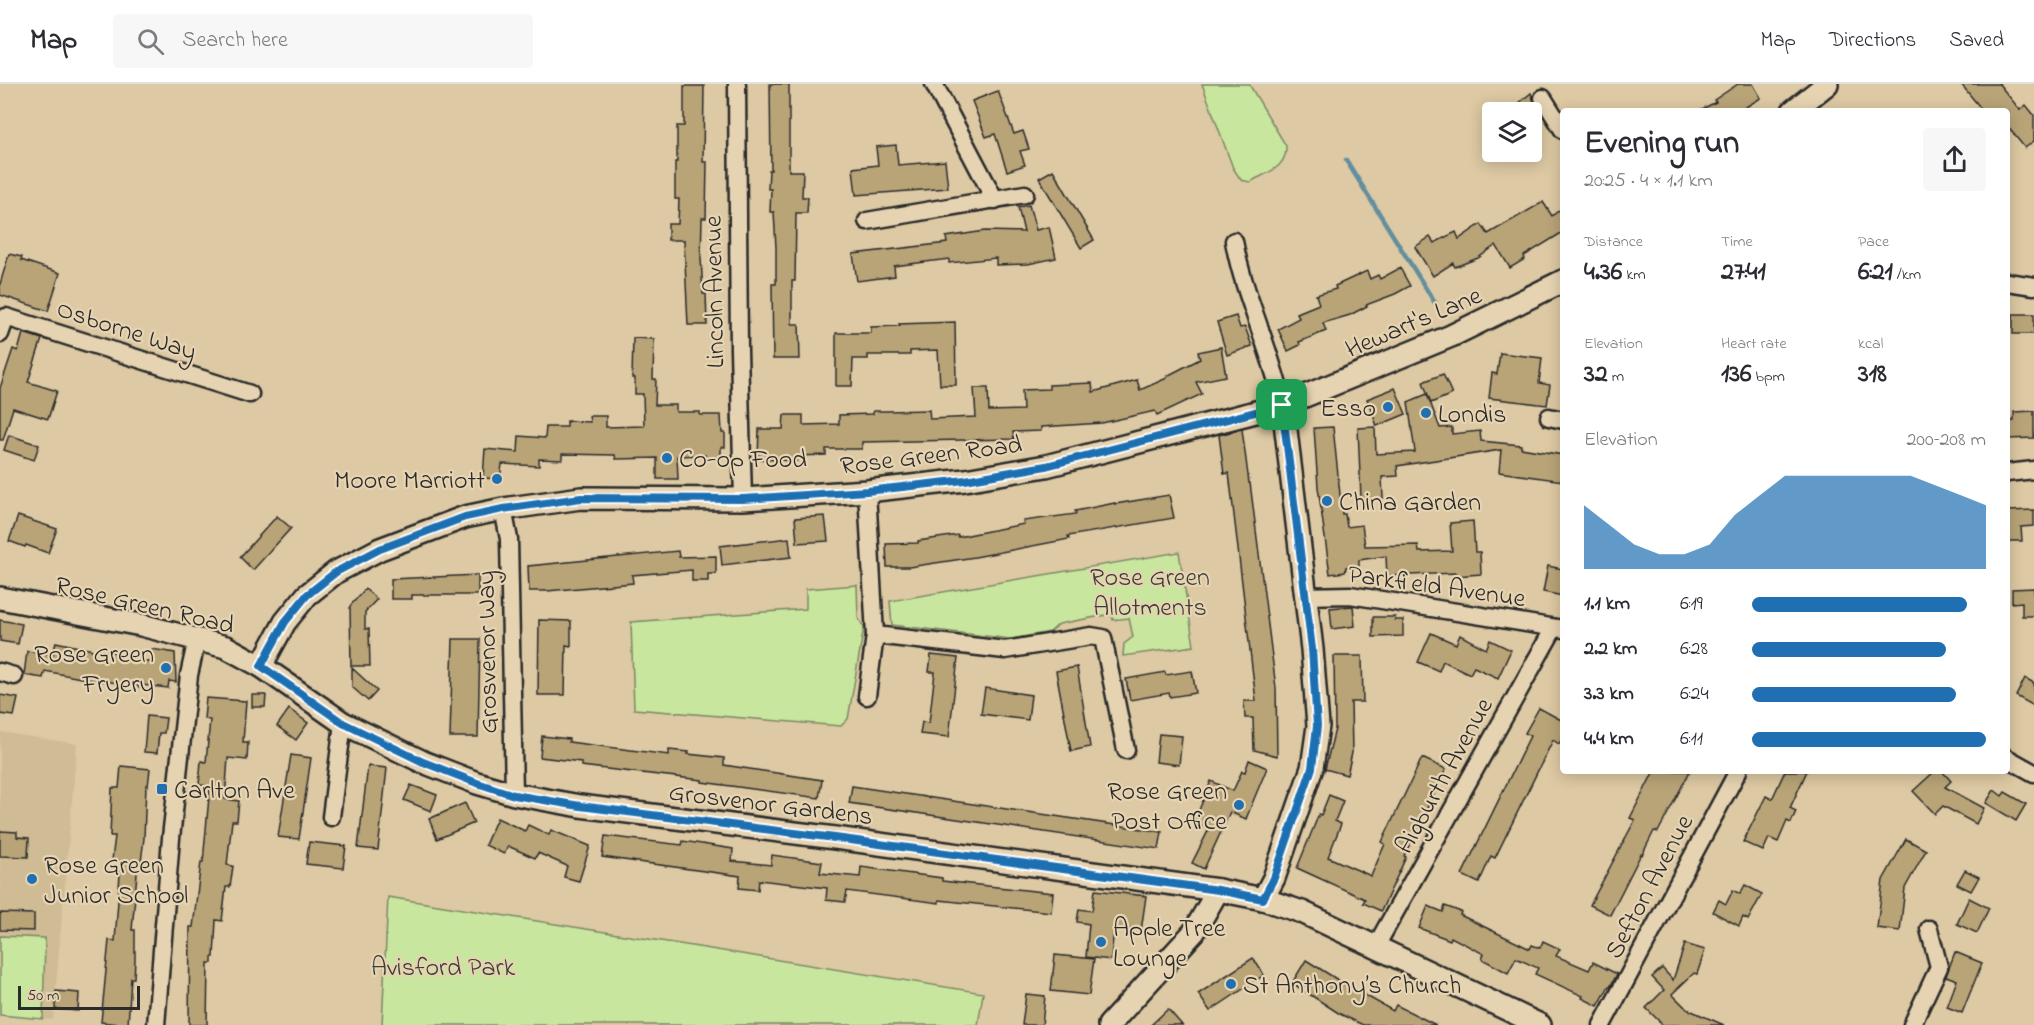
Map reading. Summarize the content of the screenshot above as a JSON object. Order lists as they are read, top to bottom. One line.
{"streets":{"street":["Lincoln Avenue","Hewart's Lane","Osborne Way","Rose Green Road","Parkfield Avenue","Grosvenor Way","Aigburth Avenue","Grosvenor Gardens","Sefton Avenue"]},"crossings":[["Lincoln Avenue","Rose Green Road"],["Hewart's Lane","Rose Green Road"],["Rose Green Road","Grosvenor Way"],["Rose Green Road","Grosvenor Gardens"],["Parkfield Avenue","Aigburth Avenue"],["Grosvenor Way","Grosvenor Gardens"],["Aigburth Avenue","Grosvenor Gardens"]],"parks":["Rose Green Allotments","Avisford Park"],"places":{"other":["Esso","Londis","Co-op Food","Moore Marriott","China Garden","Rose Green Fryery","Rose Green Post Office","Rose Green Junior School","Apple Tree Lounge","St Anthony’s Church"],"transit":["Carlton Ave"]},"scale_bar":"50 m","page":{"header":"Map","search":"Search here","nav":["Map","Directions","Saved"],"heading":["Evening run","20:25 · 4 × 1.1 km"],"stats":[["Distance","4.36 km"],["Time","27:41"],["Pace","6:21 /km"],["Elevation","32 m"],["Heart rate","136 bpm"],["kcal","318"]],"chart":["Elevation","200–208 m"],"list":[{"name":"1.1 km","note":"6:19"},{"name":"2.2 km","note":"6:28"},{"name":"3.3 km","note":"6:24"},{"name":"4.4 km","note":"6:11"}],"scale":"50 m"}}
